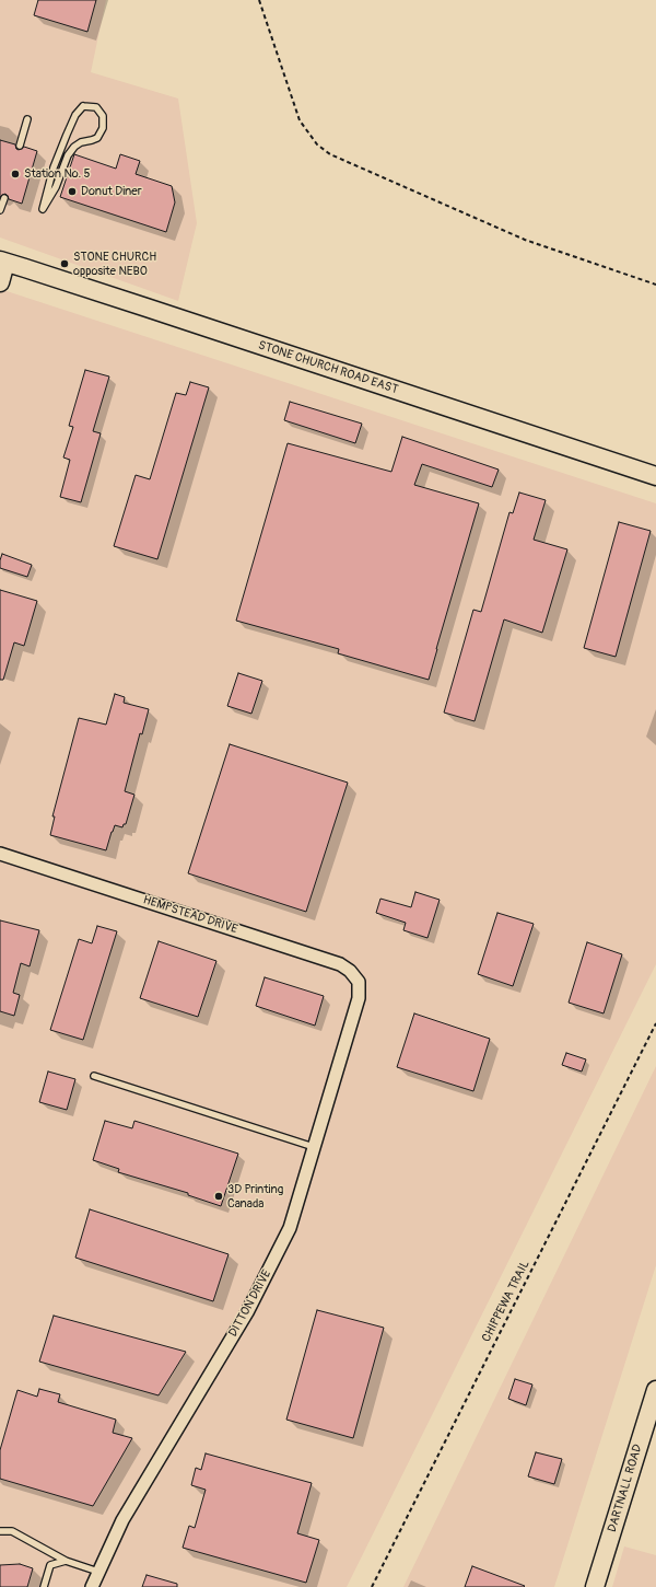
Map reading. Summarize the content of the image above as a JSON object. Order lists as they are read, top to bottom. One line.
{"streets":{"main road":["STONE CHURCH ROAD EAST","DARTNALL ROAD"],"street":["HEMPSTEAD DRIVE","DITTON DRIVE"],"path":["CHIPPEWA TRAIL"]},"crossings":[["HEMPSTEAD DRIVE","DITTON DRIVE"]],"places":["Station No. 5","Donut Diner","STONE CHURCH opposite NEBO","3D Printing Canada"]}
